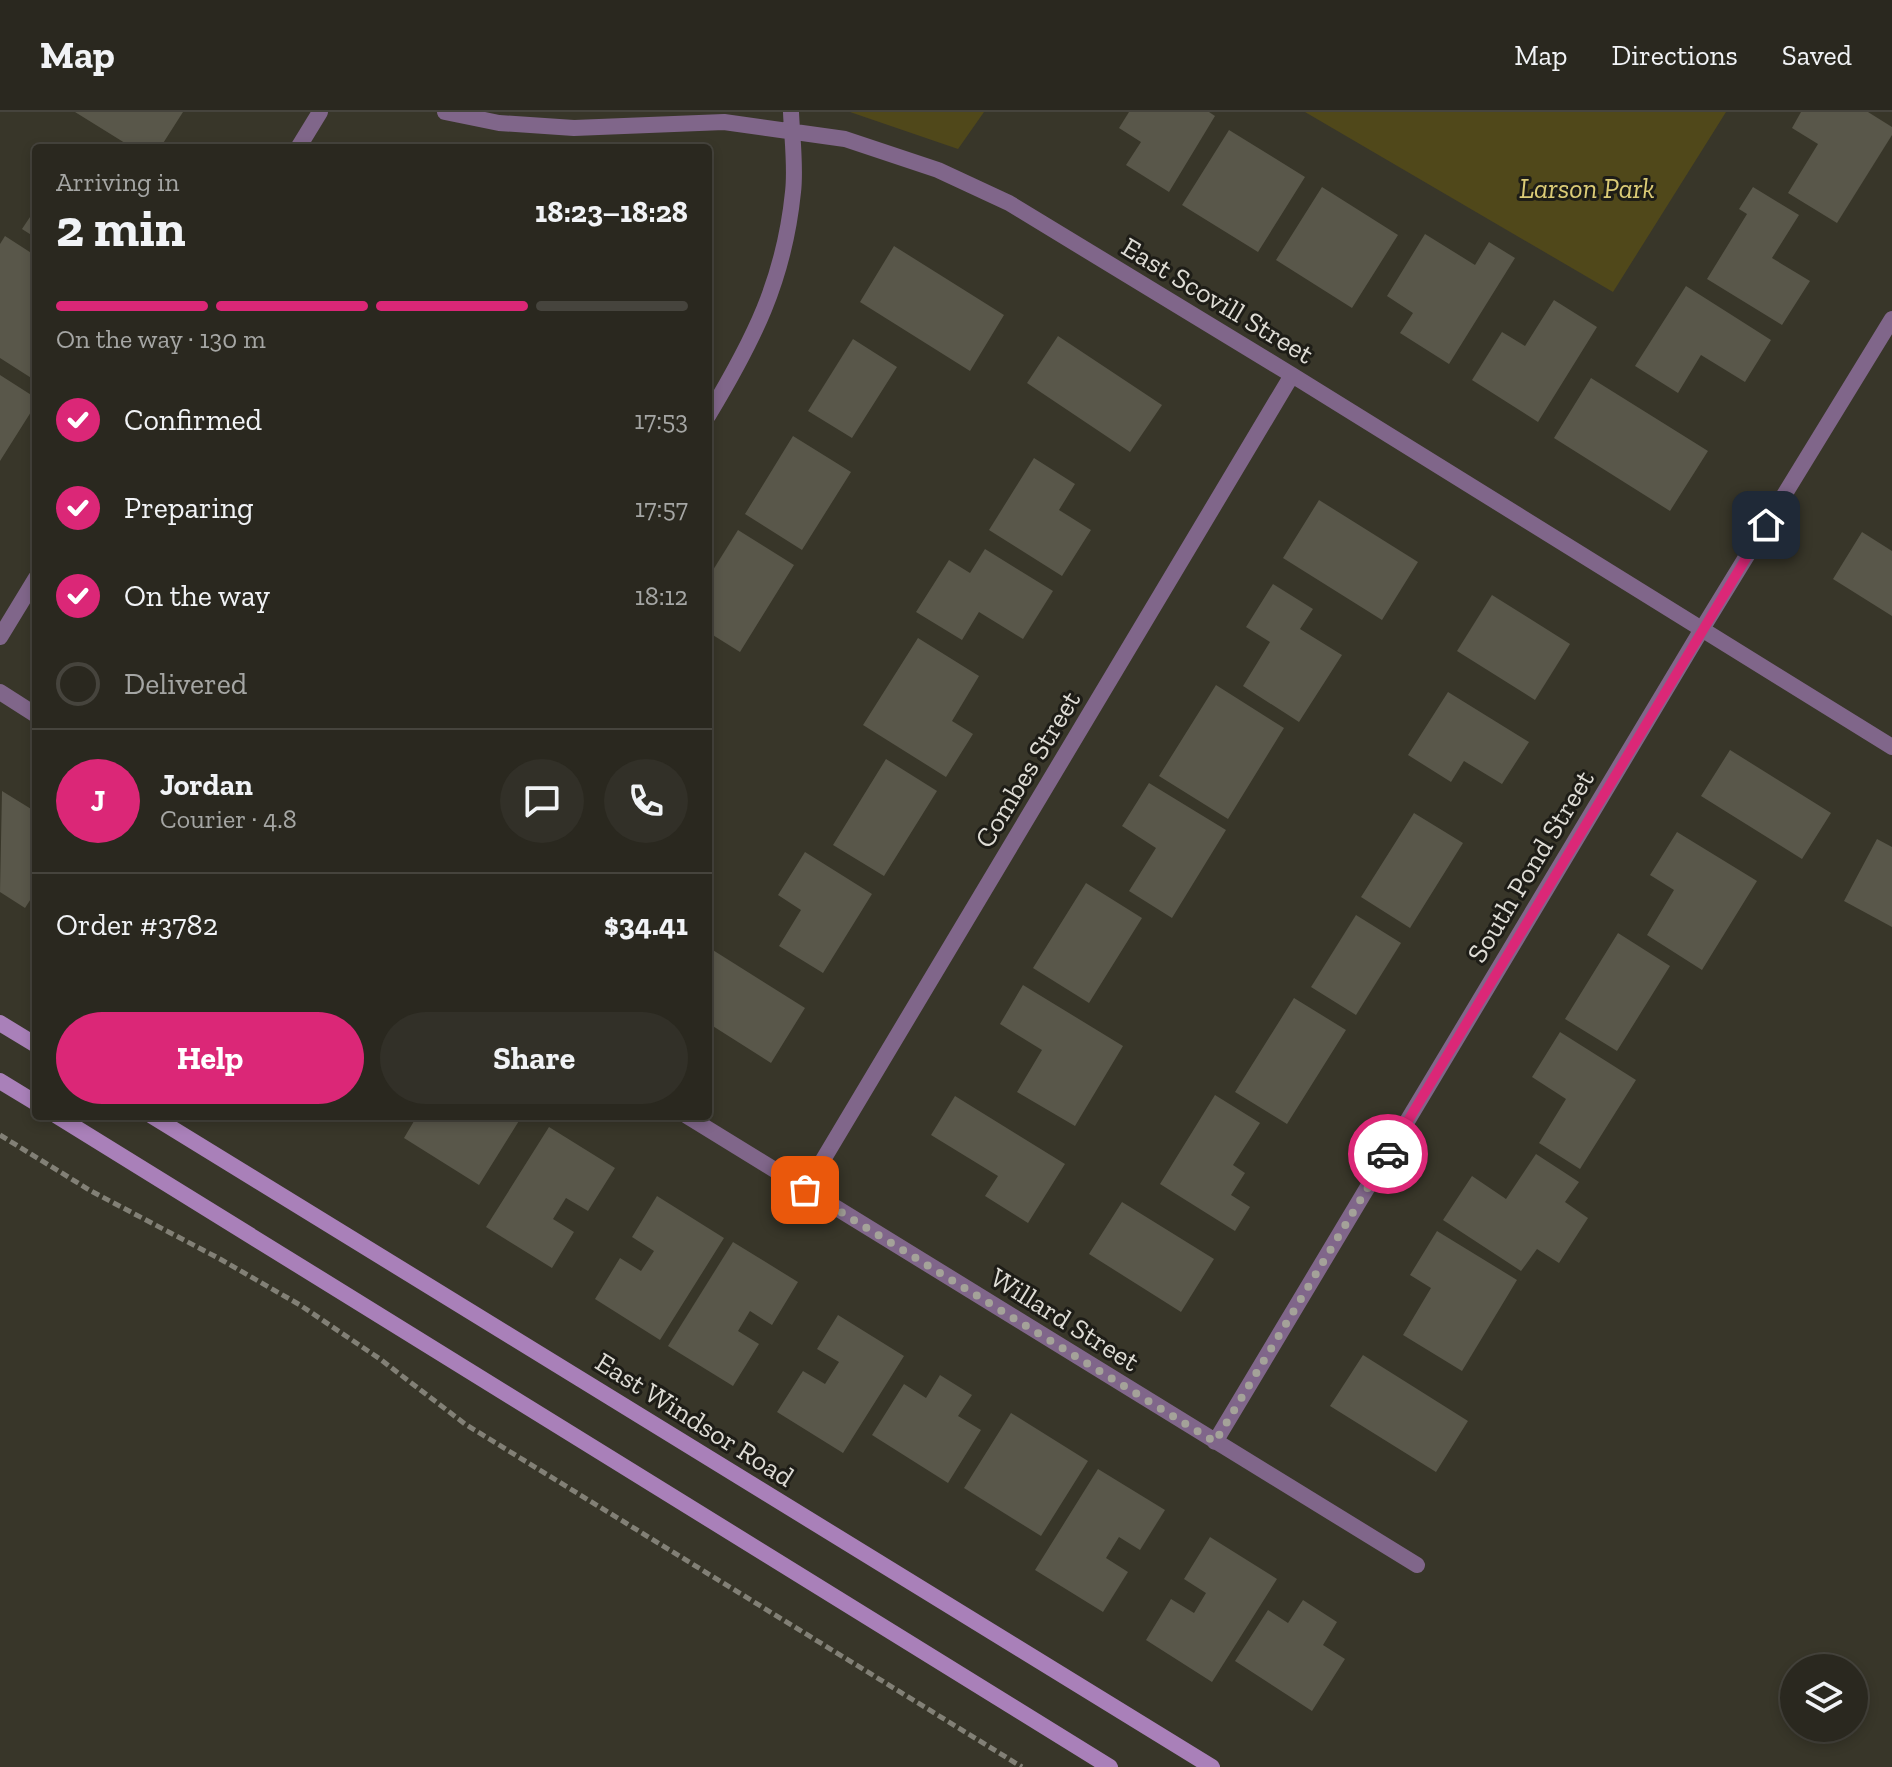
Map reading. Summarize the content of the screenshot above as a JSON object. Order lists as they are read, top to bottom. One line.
{"streets":{"main road":["East Windsor Road"],"street":["East Scovill Street","Combes Street","South Pond Street","Willard Street"]},"crossings":[["East Scovill Street","Combes Street"],["East Scovill Street","South Pond Street"],["Combes Street","Willard Street"],["South Pond Street","Willard Street"]],"parks":["Larson Park"],"page":{"header":"Map","nav":["Map","Directions","Saved"],"heading":["2 min","Arriving in","18:23–18:28"],"panel":["Jordan","Courier · 4.8","Order #3782","$34.41"],"bar":"On the way · 130 m","list":[["Confirmed","17:53"],["Preparing","17:57"],["On the way","18:12"],"Delivered"],"round":"J","buttons":["Help","Share"]}}
